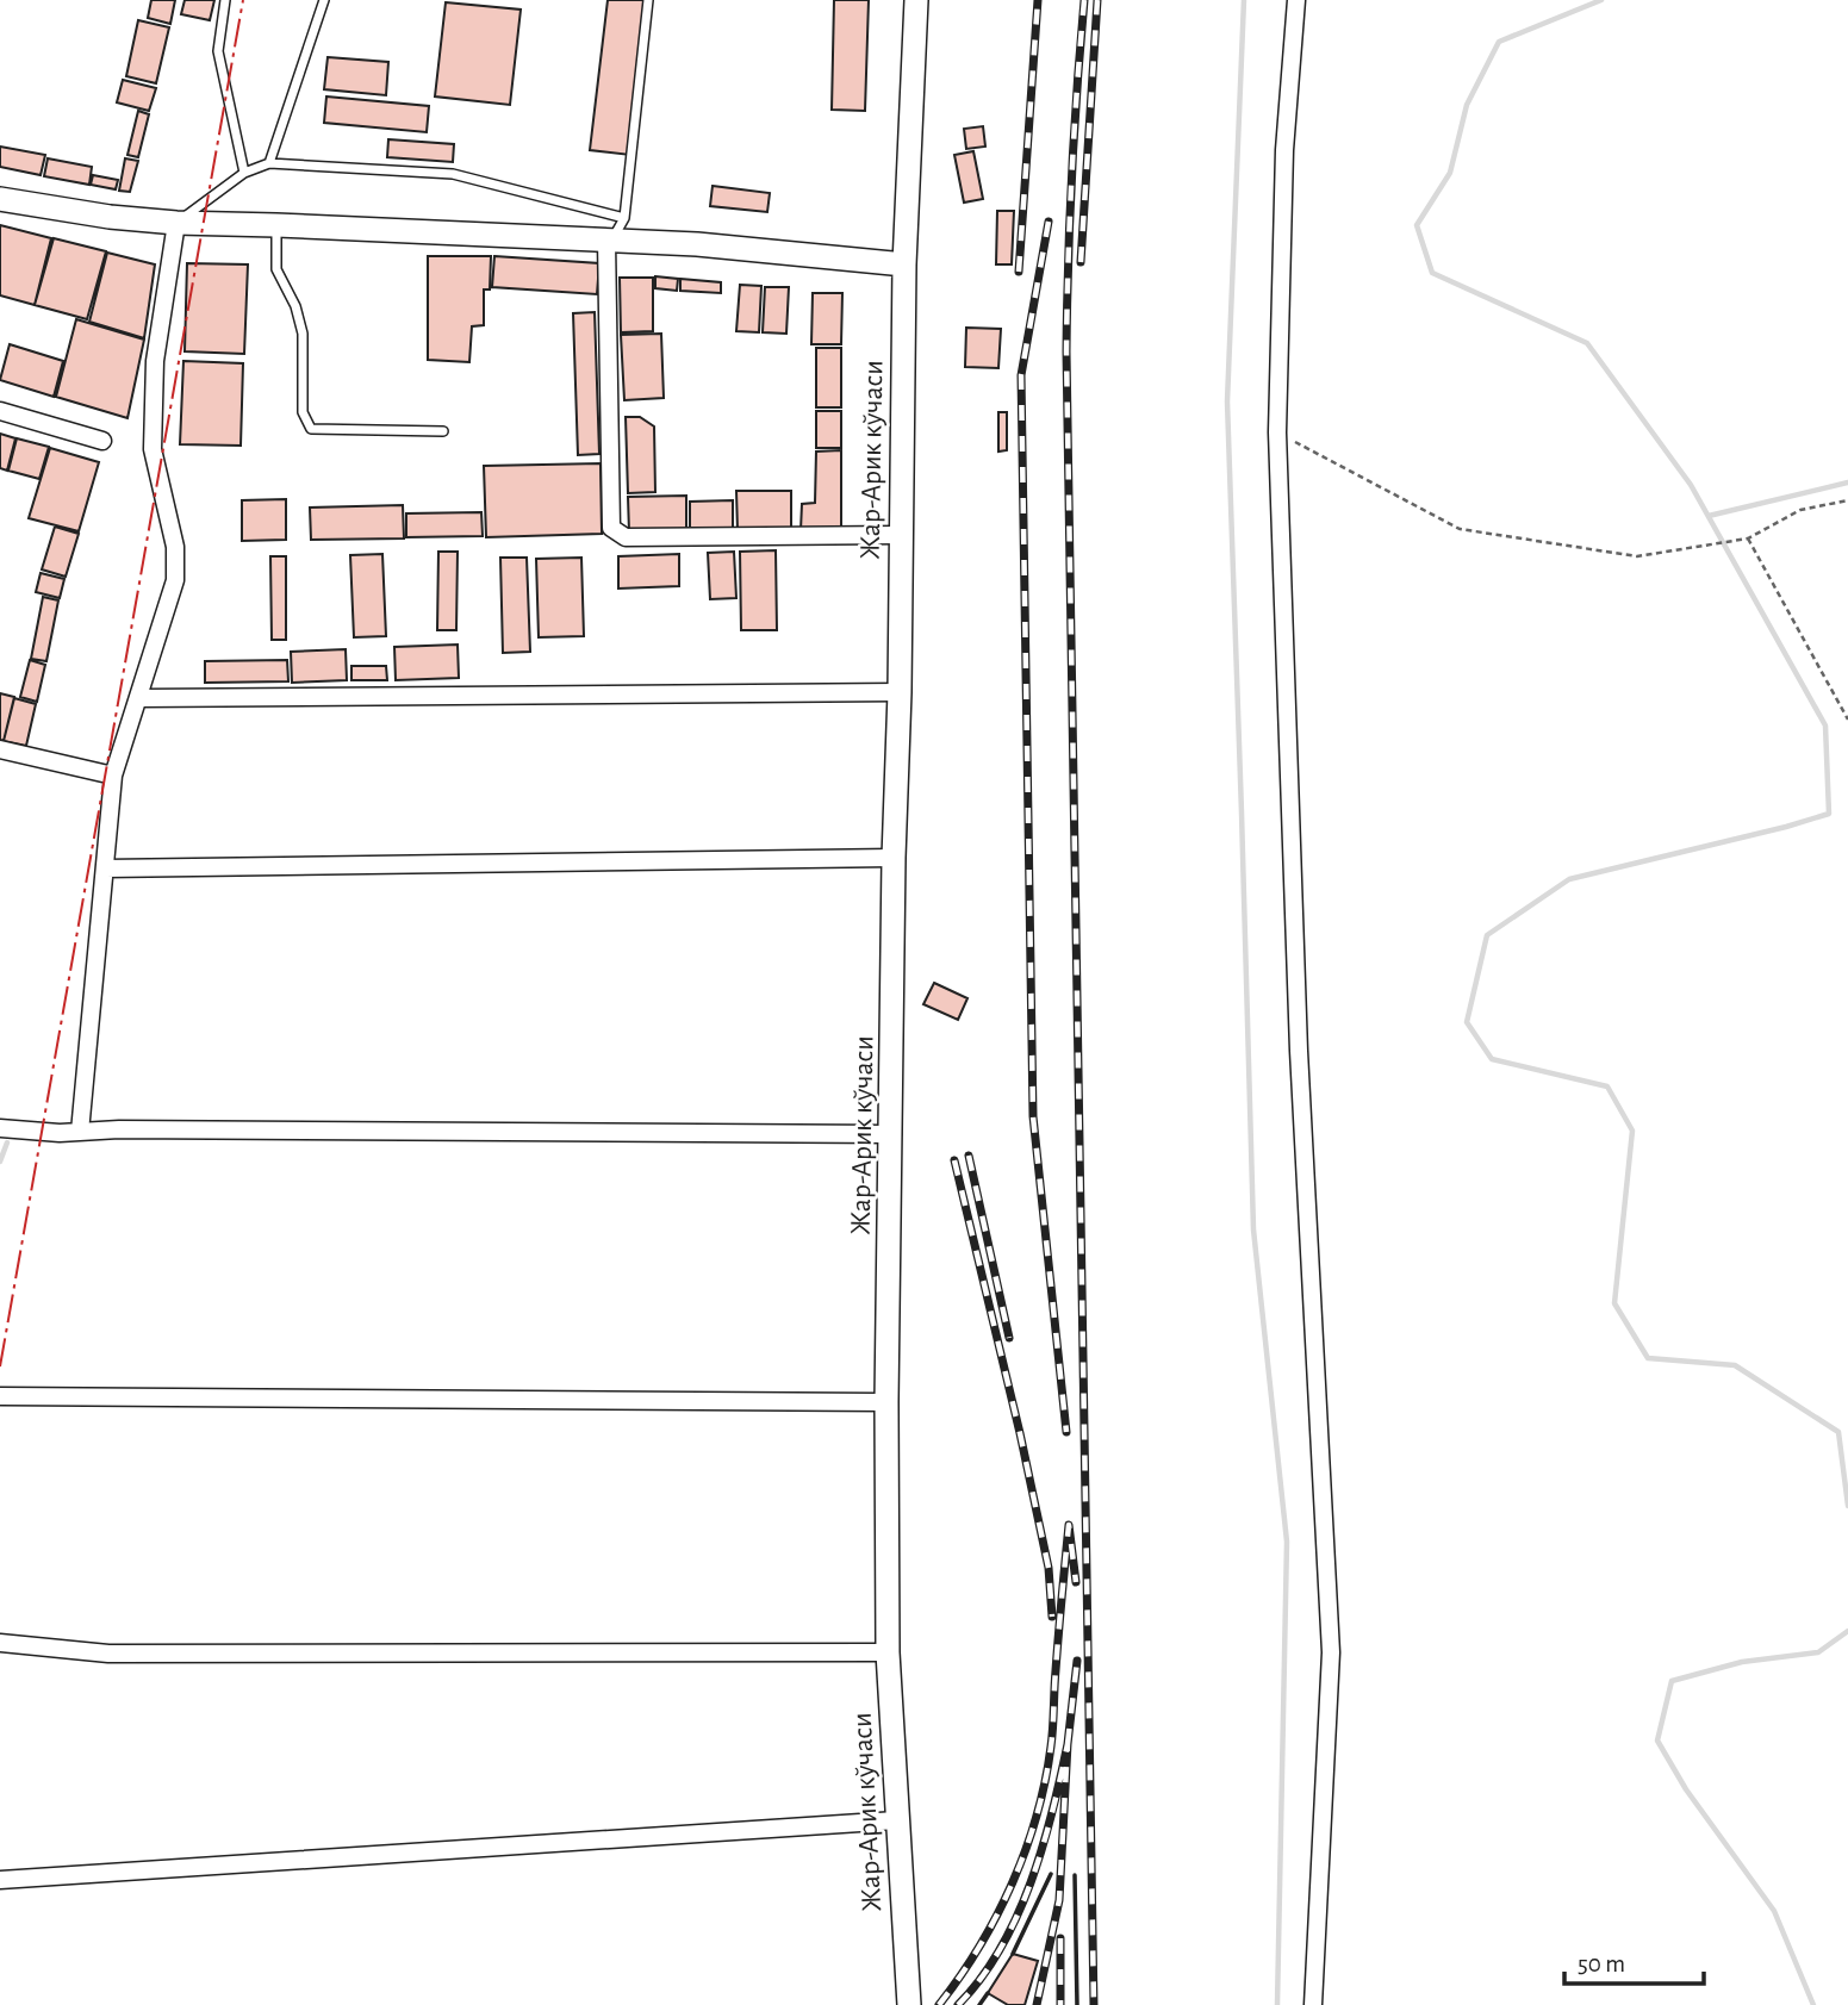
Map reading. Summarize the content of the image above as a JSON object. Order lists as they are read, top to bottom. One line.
{"streets":{"main road":["Жар-Арик кўчаси"]},"scale_bar":"50 m"}
